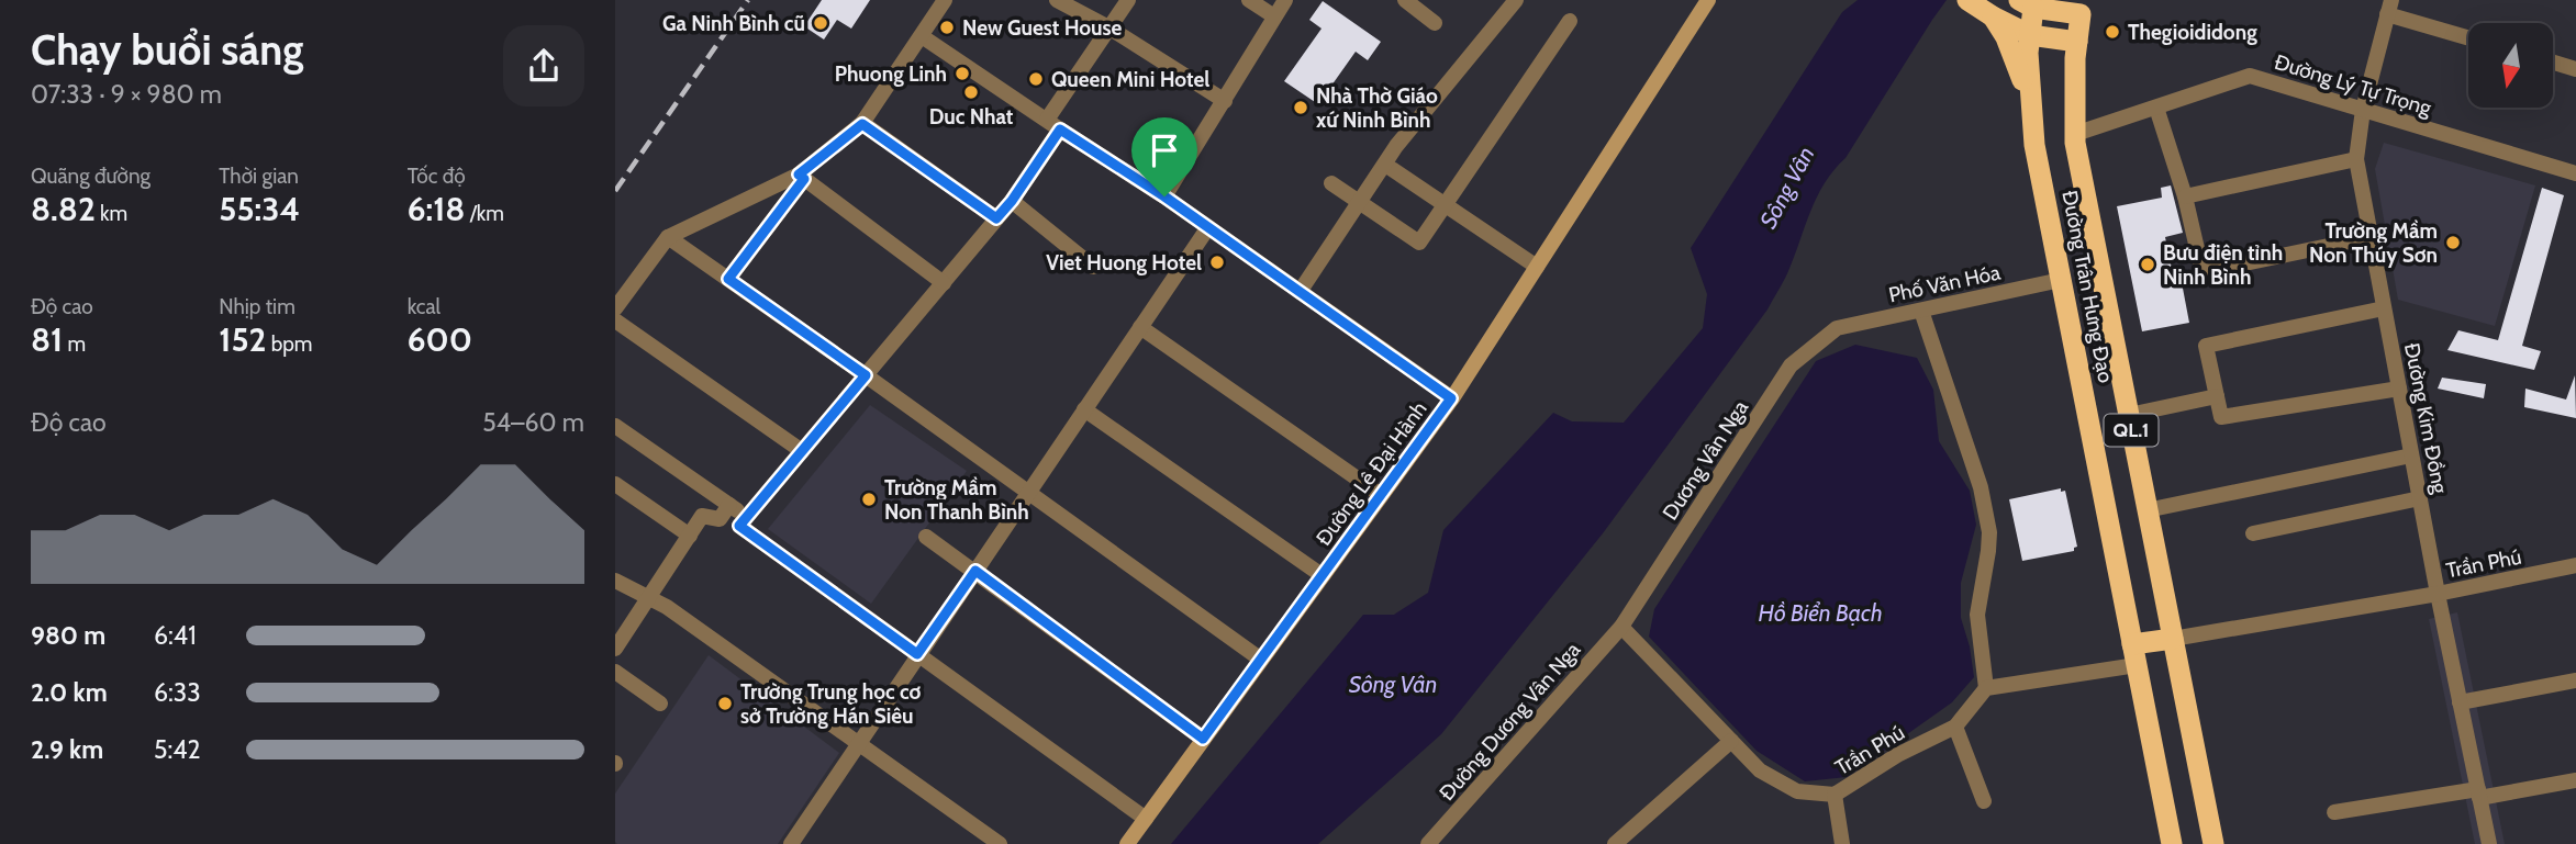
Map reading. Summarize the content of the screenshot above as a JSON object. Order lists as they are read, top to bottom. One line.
{"streets":{"highway":["Đường Trân Hưng Đạo","QL.1"],"main road":["Đường Lê Đại Hành"],"street":["Đường Lý Tự Trọng","Phố Văn Hóa","Đường Kim Đồng","Dương Vân Nga","Trần Phú","Đường Dương Vân Nga"]},"crossings":[["Đường Lý Tự Trọng","Đường Trân Hưng Đạo"],["Đường Lý Tự Trọng","Đường Kim Đồng"],["Phố Văn Hóa","Đường Trân Hưng Đạo"],["Phố Văn Hóa","Dương Vân Nga"],["Đường Trân Hưng Đạo","Trần Phú"],["Đường Kim Đồng","Trần Phú"],["Dương Vân Nga","Trần Phú"],["Dương Vân Nga","Đường Dương Vân Nga"],["Trần Phú","Đường Dương Vân Nga"]],"water":["Sông Vân","Hồ Biển Bạch"],"places":["Ga Ninh Bình cũ","New Guest House","Thegioididong","Phuong Linh","Queen Mini Hotel","Duc Nhat","Nhà Thờ Giáo xứ Ninh Bình","Trường Mầm Non Thúy Sơn","Viet Huong Hotel","Bưu điện tỉnh Ninh Bình","Trường Mầm Non Thanh Bình","Trường Trung học cơ sở Trường Hán Siêu"],"north":"bottom","page":{"heading":["Chạy buổi sáng","07:33 · 9 × 980 m"],"stats":[["Quãng đường","8.82 km"],["Thời gian","55:34"],["Tốc độ","6:18 /km"],["Độ cao","81 m"],["Nhịp tim","152 bpm"],["kcal","600"]],"chart":["Độ cao","54–60 m"],"list":[{"name":"980 m","note":"6:41"},{"name":"2.0 km","note":"6:33"},{"name":"2.9 km","note":"5:42"}]}}
